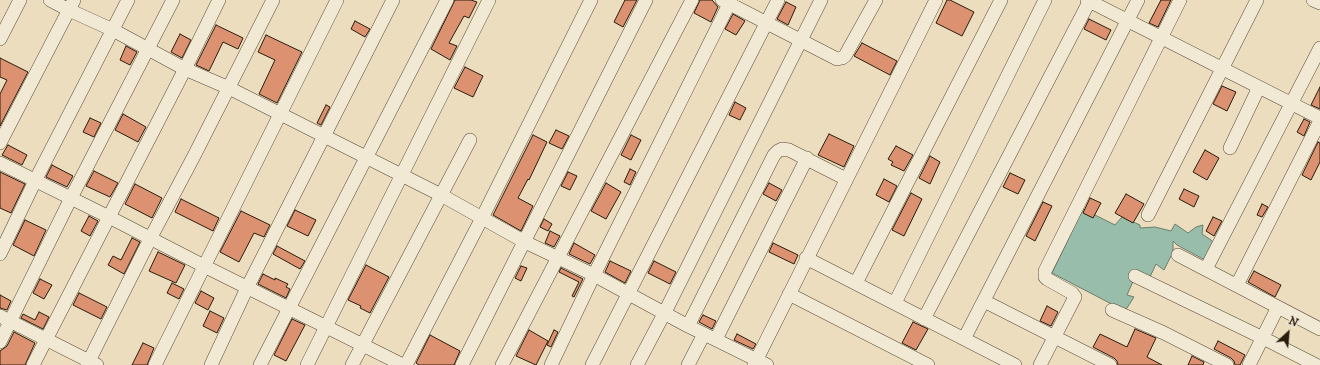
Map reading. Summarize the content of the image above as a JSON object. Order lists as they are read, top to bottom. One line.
{"north":"top right"}
